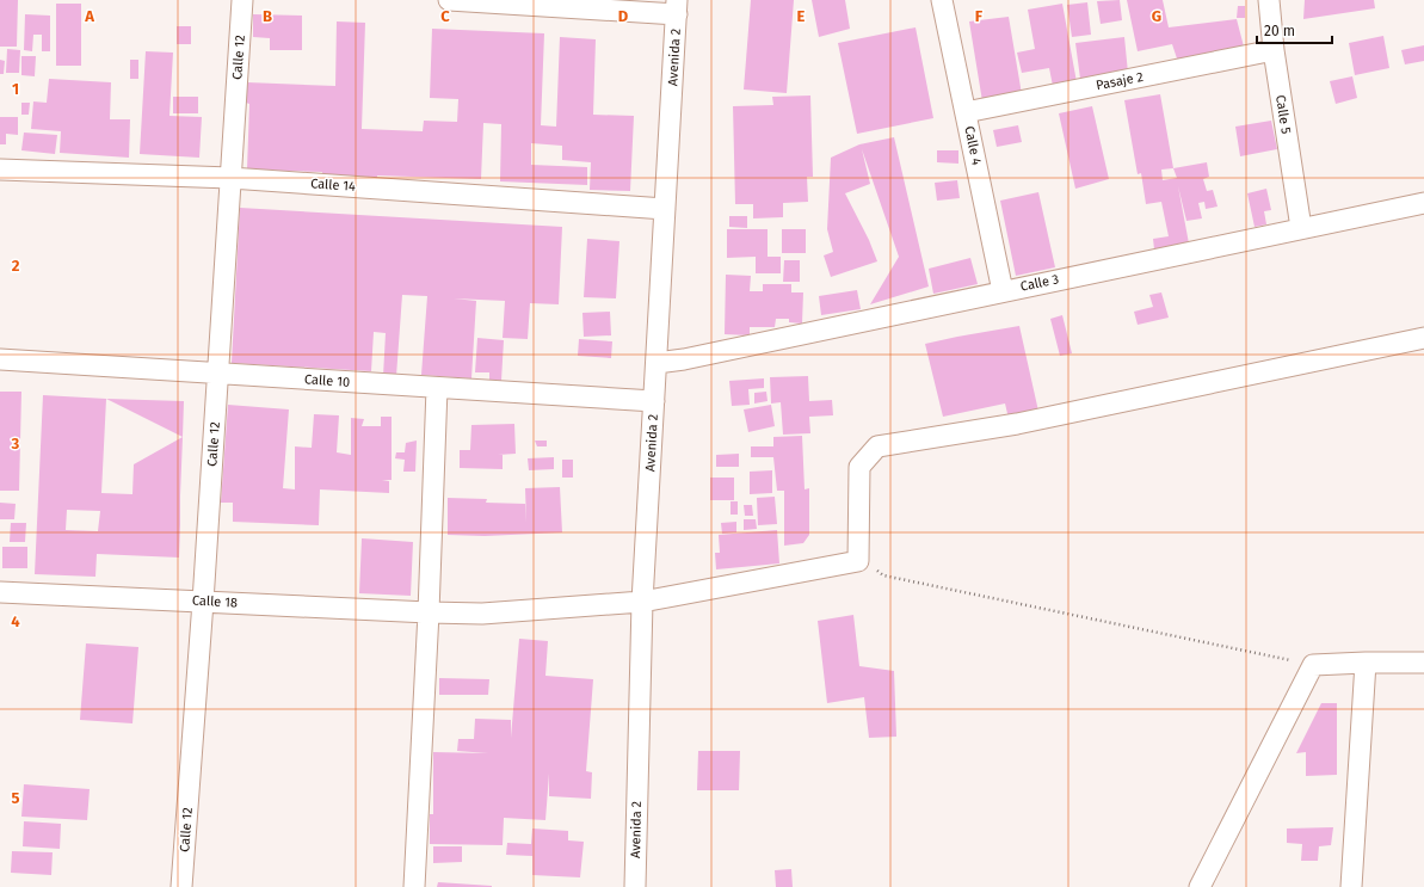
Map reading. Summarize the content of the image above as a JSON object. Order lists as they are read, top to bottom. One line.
{"streets":{"street":["Calle 12","Avenida 2","Pasaje 2","Calle 5","Calle 4","Calle 14","Calle 3","Calle 10","Calle 18"]},"crossings":[["Calle 12","Calle 14"],["Calle 12","Calle 10"],["Calle 12","Calle 18"],["Avenida 2","Calle 14"],["Avenida 2","Calle 3"],["Avenida 2","Calle 10"],["Avenida 2","Calle 18"],["Pasaje 2","Calle 5"],["Pasaje 2","Calle 4"],["Calle 5","Calle 3"],["Calle 4","Calle 3"]],"scale_bar":"20 m","grid":{"columns":["A","B","C","D","E","F","G"],"rows":["1","2","3","4","5"]}}
